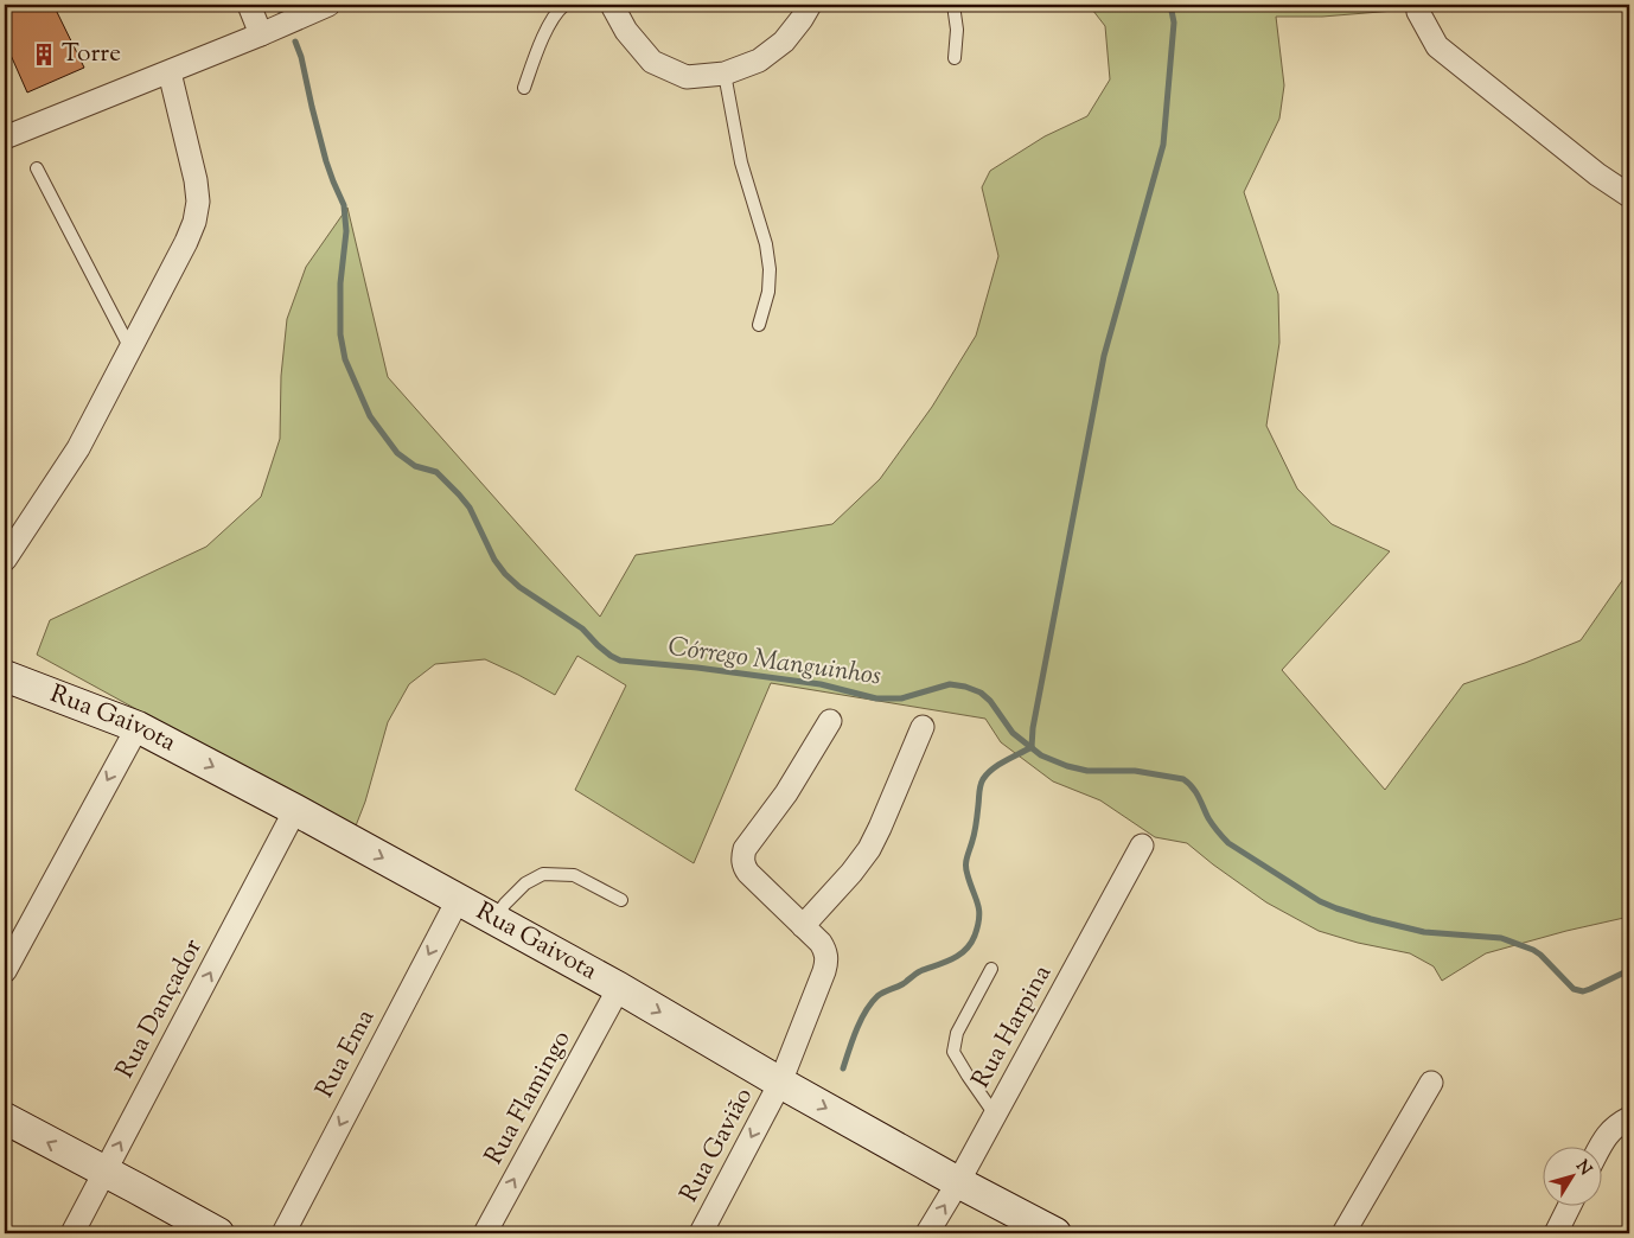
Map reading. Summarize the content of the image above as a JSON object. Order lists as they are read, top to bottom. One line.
{"streets":{"street":["Rua Gaivota","Rua Dançador","Rua Harpina","Rua Ema","Rua Flamingo","Rua Gavião"]},"crossings":[["Rua Gaivota","Rua Dançador"],["Rua Gaivota","Rua Harpina"],["Rua Gaivota","Rua Ema"],["Rua Gaivota","Rua Flamingo"],["Rua Gaivota","Rua Gavião"]],"one_way":["Rua Gaivota","Rua Ema","Rua Flamingo"],"water":["Córrego Manguinhos"],"places":{"building":["Torre"]},"north":"top right"}
